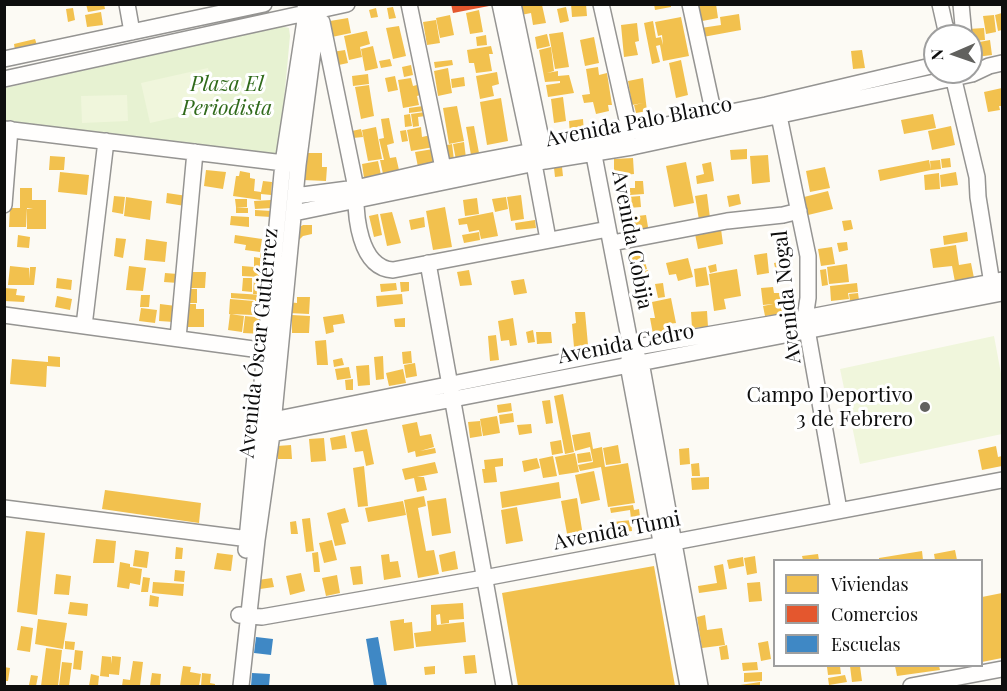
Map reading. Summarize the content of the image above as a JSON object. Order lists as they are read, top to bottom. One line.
{"streets":{"street":["Avenida Palo Blanco","Avenida Cobija","Avenida Nogal","Avenida Óscar Gutiérrez","Avenida Cedro","Avenida Tumi"]},"crossings":[["Avenida Palo Blanco","Avenida Cobija"],["Avenida Palo Blanco","Avenida Nogal"],["Avenida Palo Blanco","Avenida Óscar Gutiérrez"],["Avenida Cobija","Avenida Cedro"],["Avenida Cobija","Avenida Tumi"],["Avenida Nogal","Avenida Cedro"],["Avenida Nogal","Avenida Tumi"],["Avenida Óscar Gutiérrez","Avenida Cedro"],["Avenida Óscar Gutiérrez","Avenida Tumi"]],"parks":["Plaza El Periodista"],"places":["Campo Deportivo 3 de Febrero"],"legend":["Viviendas","Comercios","Escuelas"],"north":"left"}
